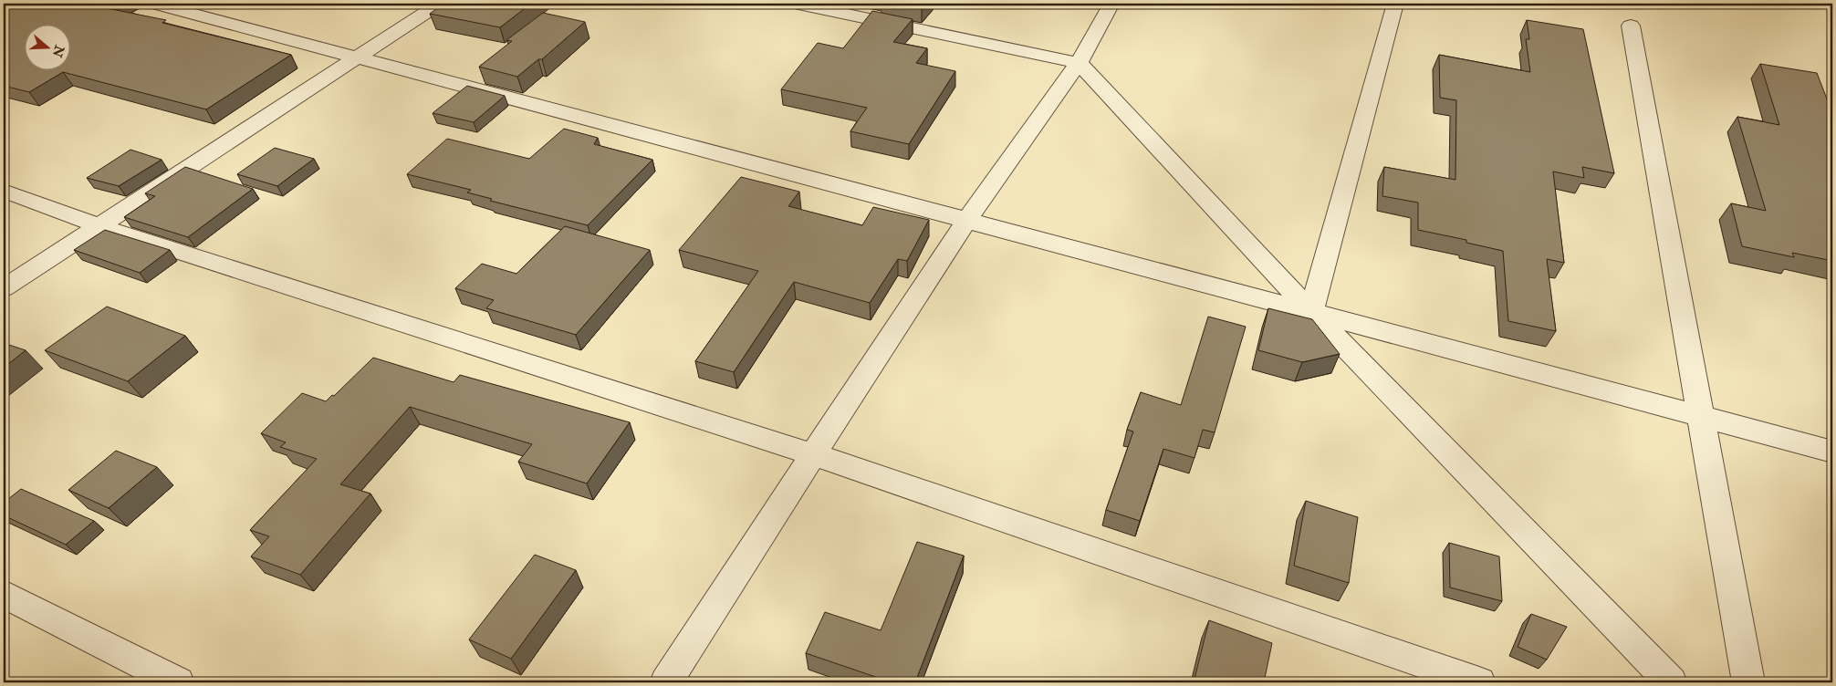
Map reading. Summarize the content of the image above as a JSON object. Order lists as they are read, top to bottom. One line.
{"north":"right"}
